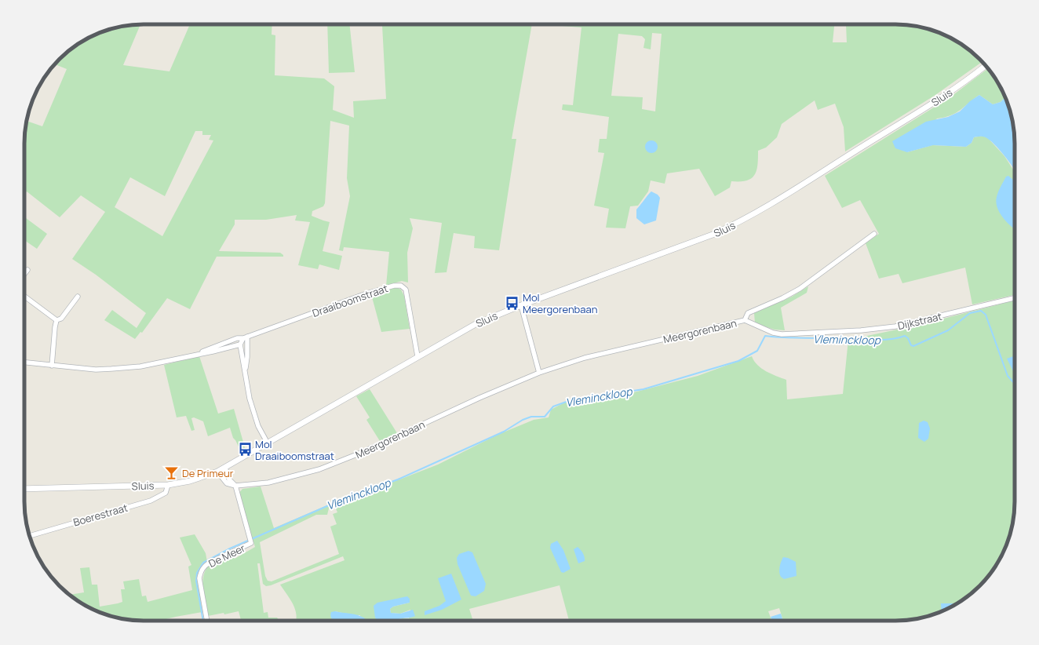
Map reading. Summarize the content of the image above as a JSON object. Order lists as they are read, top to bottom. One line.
{"streets":{"street":["Sluis","Draaiboomstraat","Dijkstraat","Meergorenbaan","Boerestraat","De Meer"]},"crossings":[["Sluis","Draaiboomstraat"],["Sluis","Boerestraat"],["Dijkstraat","Meergorenbaan"],["Meergorenbaan","De Meer"]],"water":["Vleminckloop"],"places":{"bus stop":["Mol Meergorenbaan","Mol Draaiboomstraat"],"bar":["De Primeur"]}}
